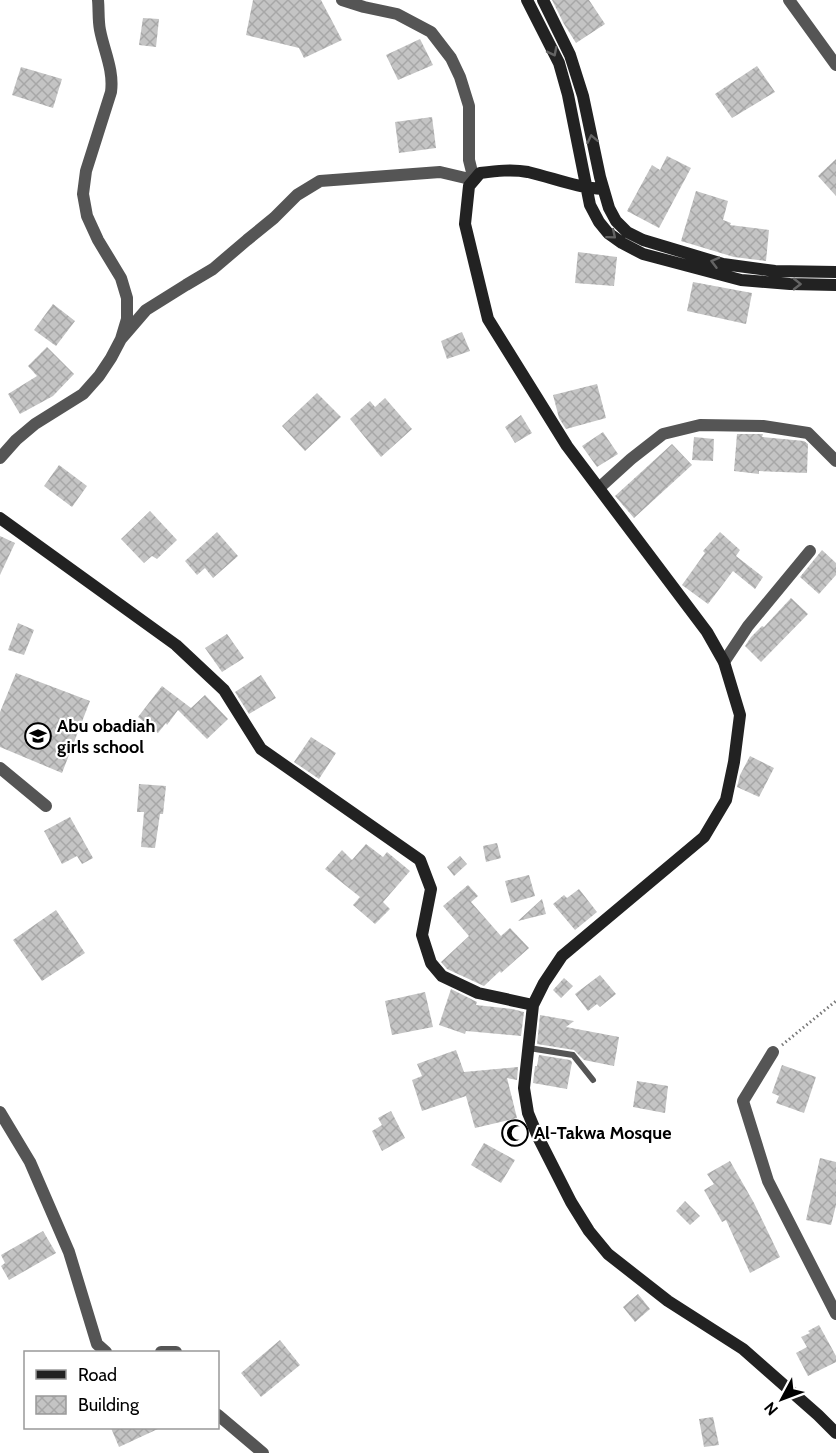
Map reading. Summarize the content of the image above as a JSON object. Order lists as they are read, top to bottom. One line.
{"places":{"school or university":["Abu obadiah girls school"],"mosque":["Al-Takwa Mosque"]},"legend":["Road","Building"],"north":"bottom left"}
